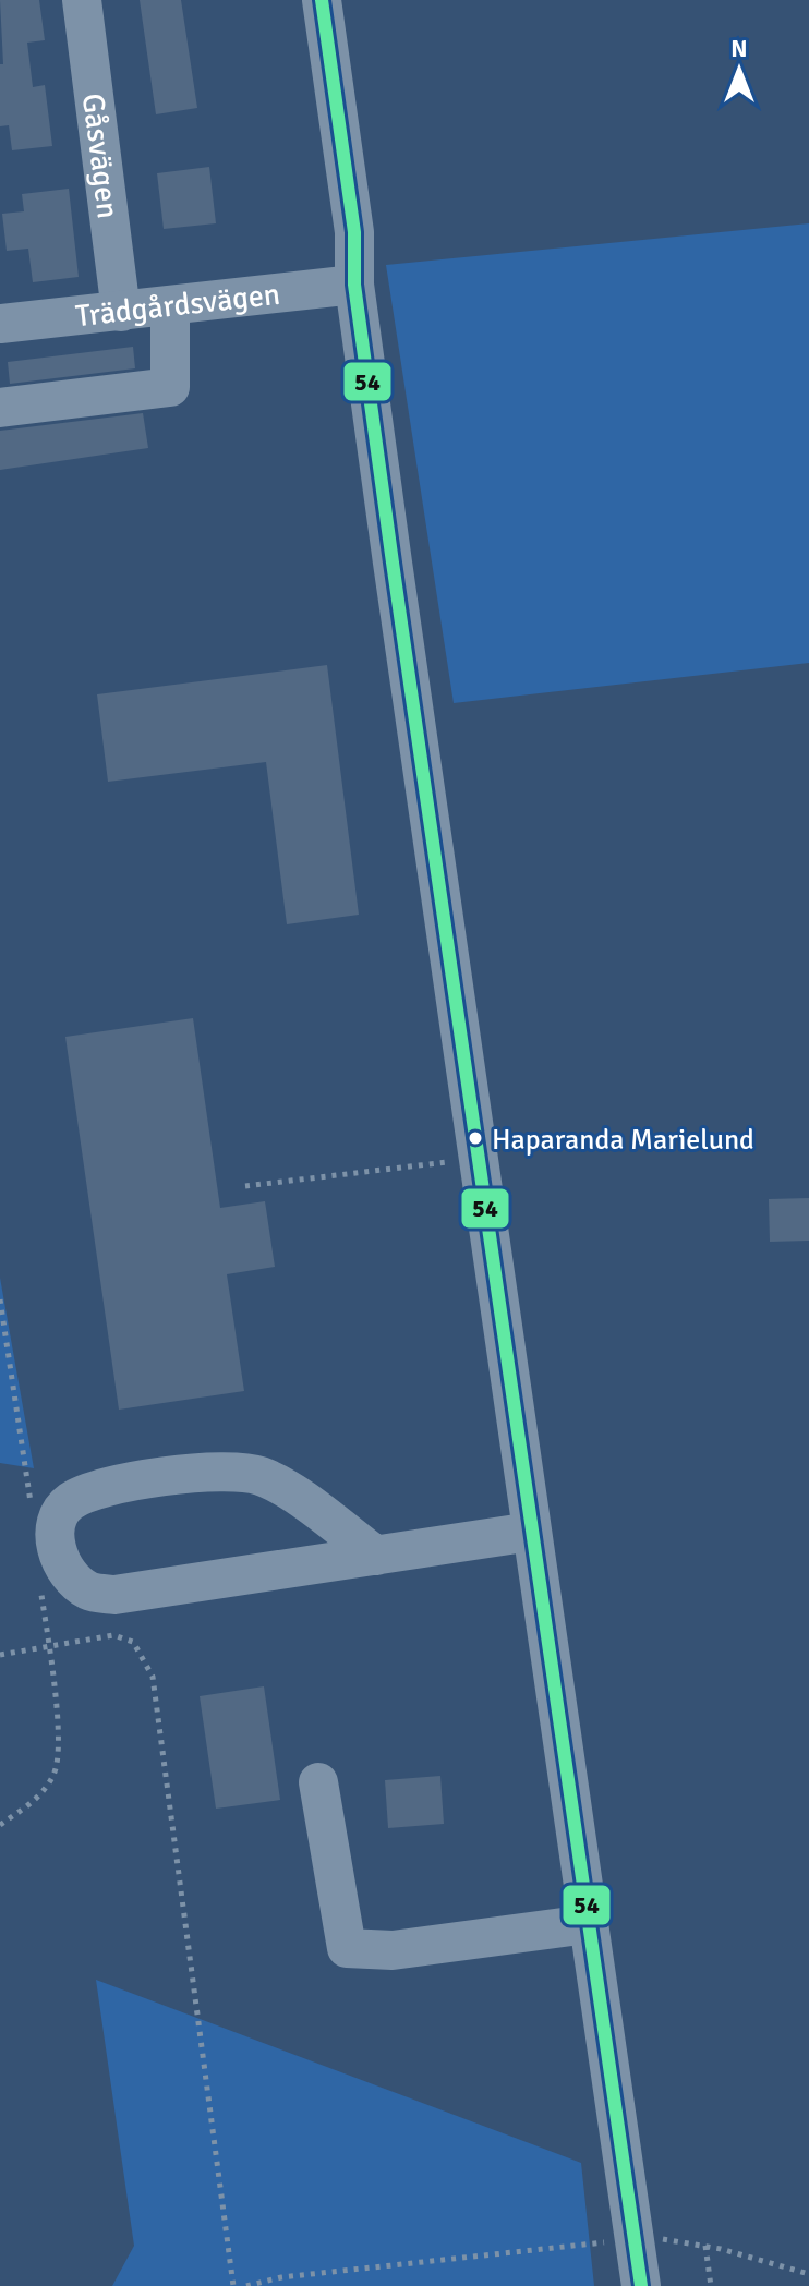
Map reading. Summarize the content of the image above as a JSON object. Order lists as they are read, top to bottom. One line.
{"streets":{"street":["Gåsvägen","Trädgårdsvägen"]},"crossings":[["Gåsvägen","Trädgårdsvägen"]],"places":["Haparanda Marielund"],"lines":["transit line 54"],"north":"top"}
